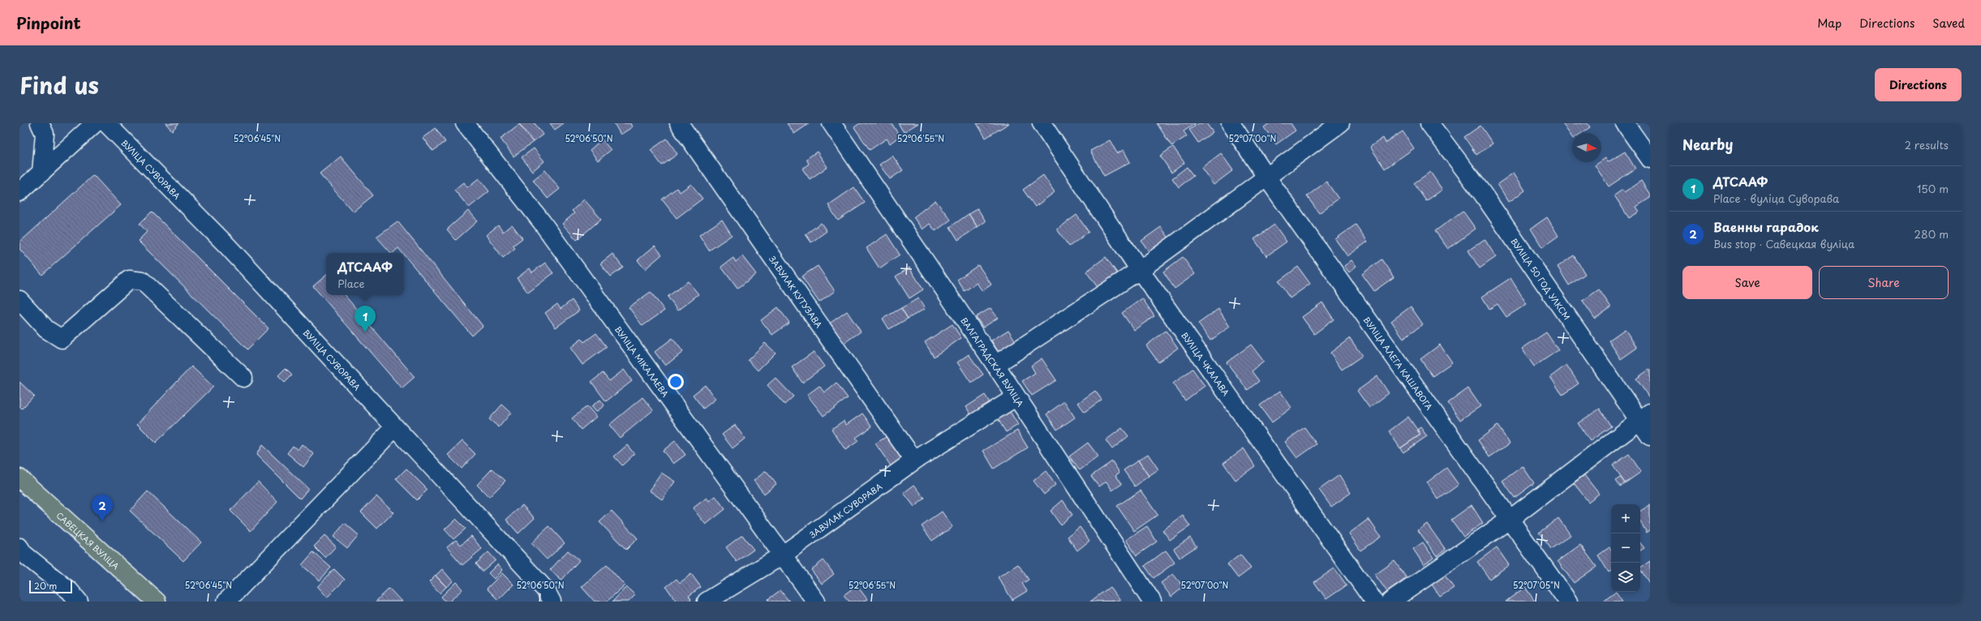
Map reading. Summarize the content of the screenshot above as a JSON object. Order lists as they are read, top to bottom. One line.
{"streets":{"main road":["САВЕЦКАЯ ВУЛІЦА"],"street":["ВУЛІЦА СУВОРАВА","ВУЛІЦА 50 ГОД УЛКСМ","ЗАВУЛАК КУТУЗАВА","ВУЛІЦА МІКАЛАЕВА","ВАЛГАГРАДСКАЯ ВУЛІЦА","ВУЛІЦА АЛЕГА КАШАВОГА","ВУЛІЦА ЧКАЛАВА","ЗАВУЛАК СУВОРАВА"]},"crossings":[["ЗАВУЛАК КУТУЗАВА","ЗАВУЛАК СУВОРАВА"],["ВУЛІЦА МІКАЛАЕВА","ЗАВУЛАК СУВОРАВА"],["ВАЛГАГРАДСКАЯ ВУЛІЦА","ЗАВУЛАК СУВОРАВА"]],"scale_bar":"20 m","north":"right","page":{"header":"Pinpoint","nav":["Map","Directions","Saved"],"title":"Find us","buttons":["Directions",["Save","Share"]],"heading":["Nearby","2 results"],"list":[{"mark":"1","name":"ДТСААФ","note":"Place · вуліца Суворава","value":"150 m"},{"mark":"2","name":"Ваенны гарадок","note":"Bus stop · Савецкая вуліца","value":"280 m"}],"popup":["ДТСААФ","Place"],"pins":["1","2"],"map_buttons":["+","−"],"scale":"20 m"},"coordinates":["52°06'45\"N","52°06'50\"N","52°06'55\"N","52°07'00\"N","52°07'05\"N"]}
